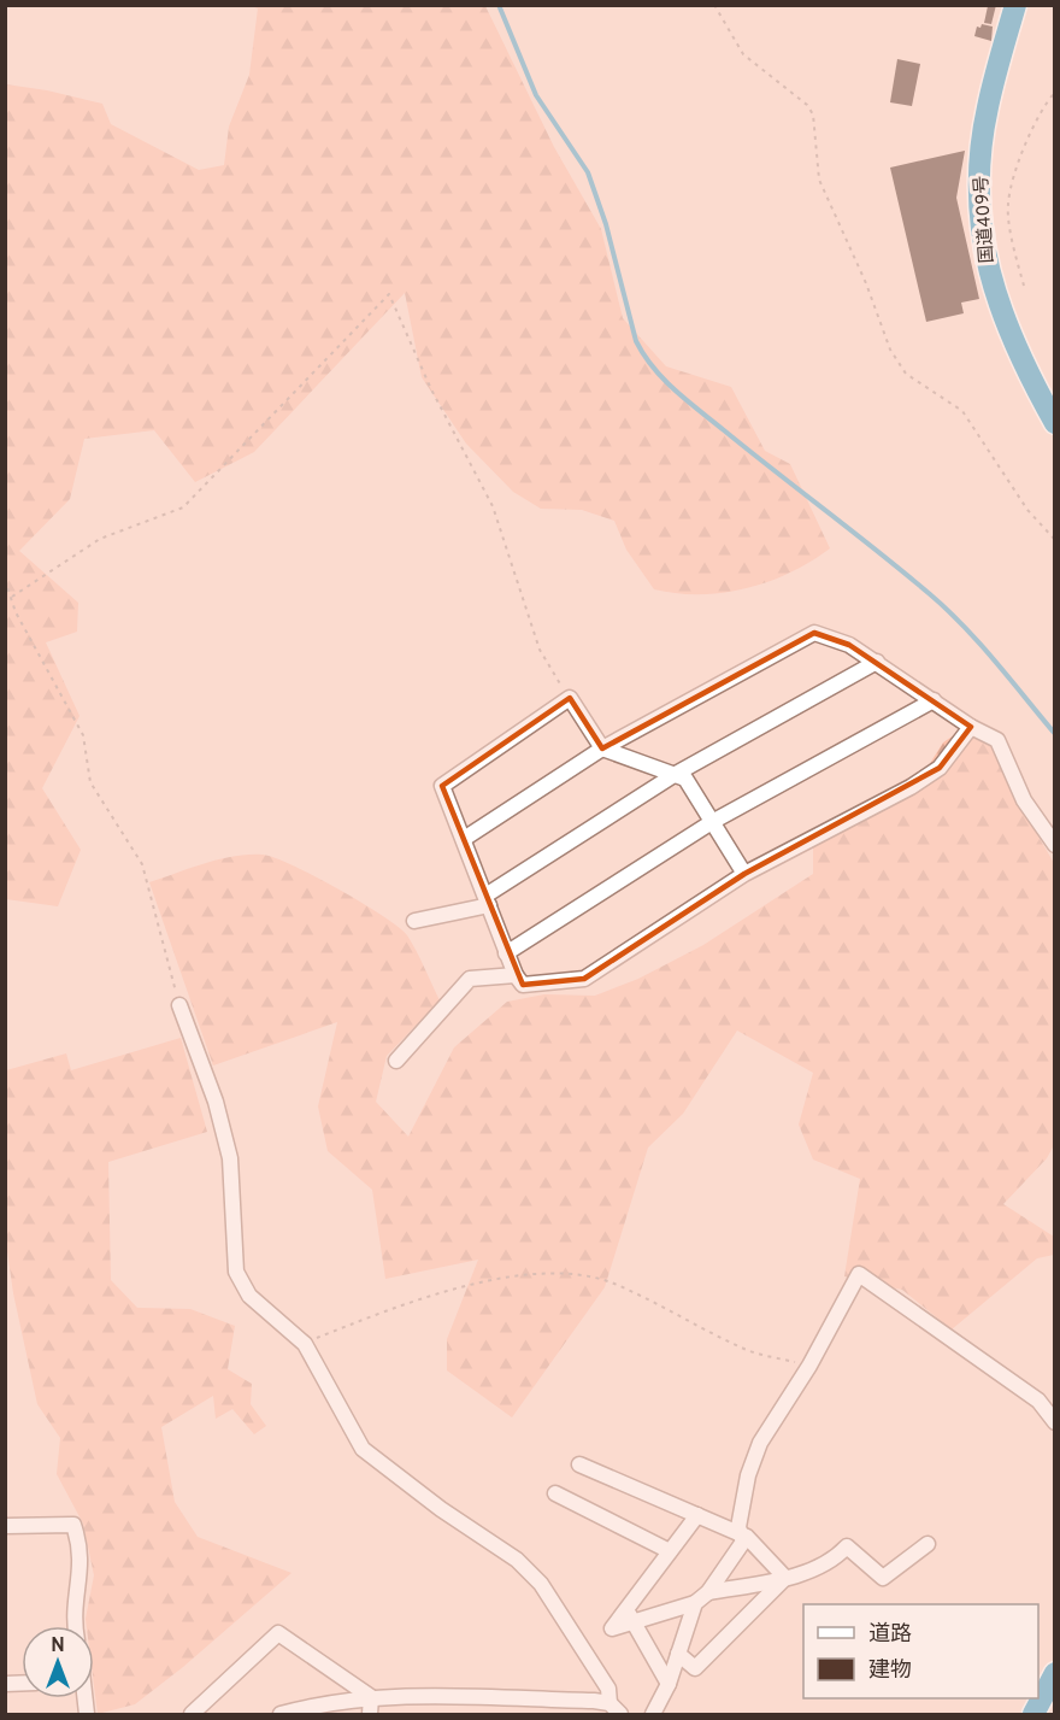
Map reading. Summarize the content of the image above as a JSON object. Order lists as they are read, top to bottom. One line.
{"streets":{"highway":["国道409号"]},"legend":["道路","建物"],"north":"top"}
